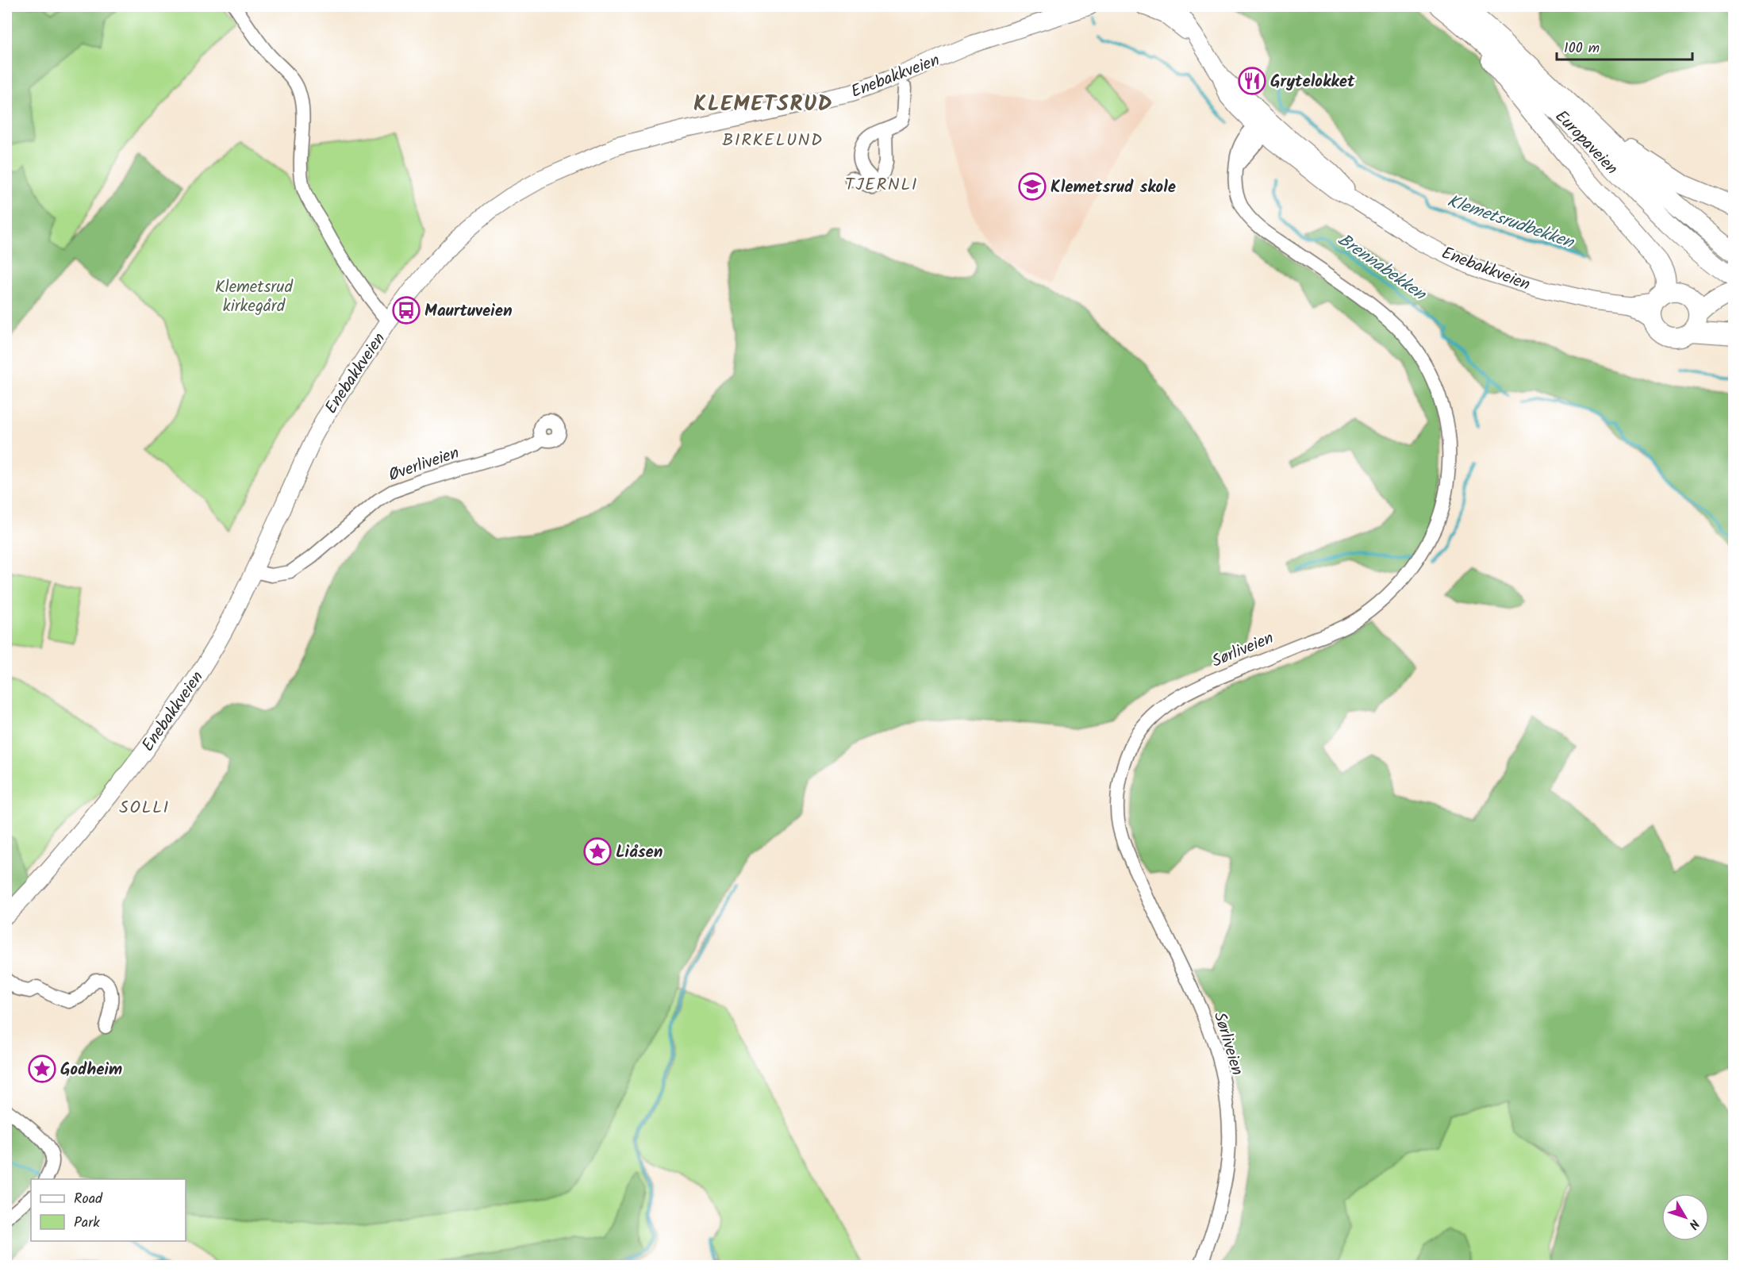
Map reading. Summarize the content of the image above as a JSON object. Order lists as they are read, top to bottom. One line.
{"streets":{"highway":["Europaveien"],"main road":["Enebakkveien"],"street":["Øverliveien","Sørliveien"]},"crossings":[["Enebakkveien","Øverliveien"],["Enebakkveien","Sørliveien"]],"districts":["KLEMETSRUD","BIRKELUND","TJERNLI","SOLLI"],"water":["Klemetsrudbekken","Brennabekken"],"parks":["Klemetsrud kirkegård"],"places":{"restaurant":["Grytelokket"],"school or university":["Klemetsrud skole"],"bus stop":["Maurtuveien"],"place":["Liåsen","Godheim"]},"legend":["Road","Park"],"scale_bar":"100 m","north":"bottom right"}
